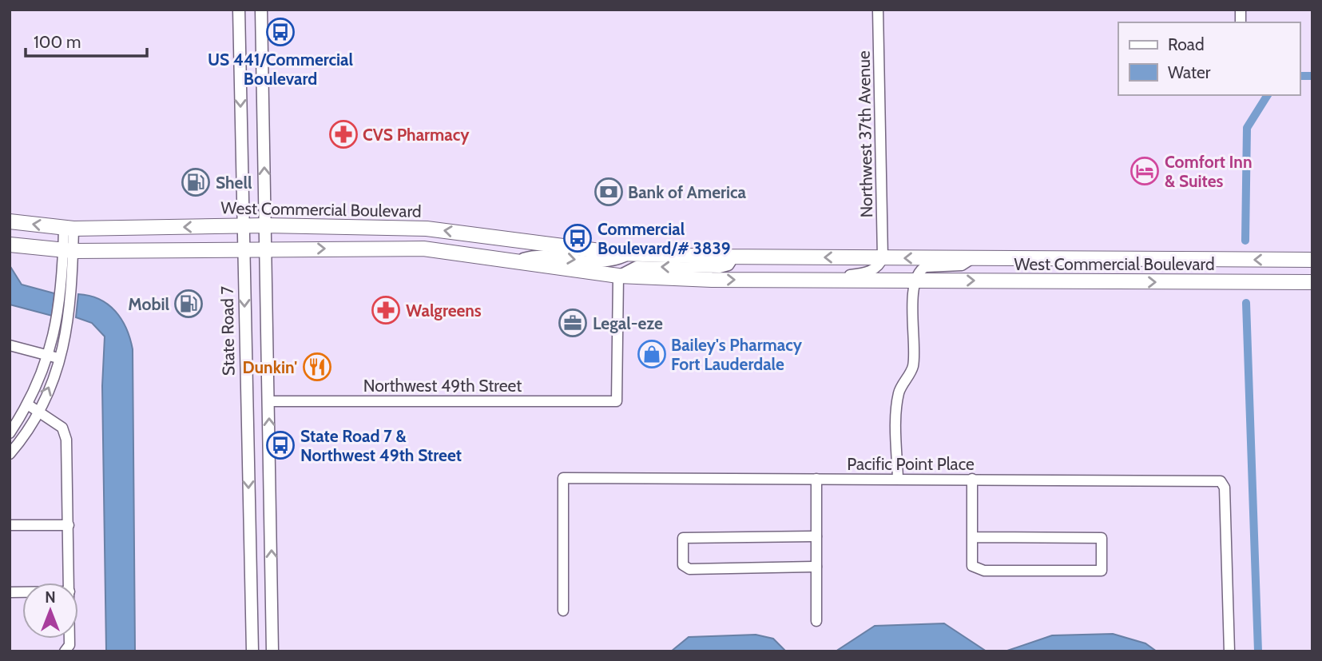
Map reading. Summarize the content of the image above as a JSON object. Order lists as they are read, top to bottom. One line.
{"streets":{"highway":["West Commercial Boulevard"],"main road":["State Road 7"],"street":["Northwest 37th Avenue","Northwest 49th Street","Pacific Point Place"]},"crossings":[["Northwest 37th Avenue","West Commercial Boulevard"],["West Commercial Boulevard","State Road 7"],["West Commercial Boulevard","Northwest 49th Street"]],"places":{"bus stop":["US 441/Commercial Boulevard","Commercial Boulevard/# 3839","State Road 7 & Northwest 49th Street"],"pharmacy":["CVS Pharmacy","Walgreens"],"hotel":["Comfort Inn & Suites"],"fuel station":["Shell","Mobil"],"bank":["Bank of America"],"office":["Legal-eze"],"shop":["Bailey's Pharmacy Fort Lauderdale"],"restaurant":["Dunkin'"]},"legend":["Road","Water"],"scale_bar":"100 m","north":"top"}
